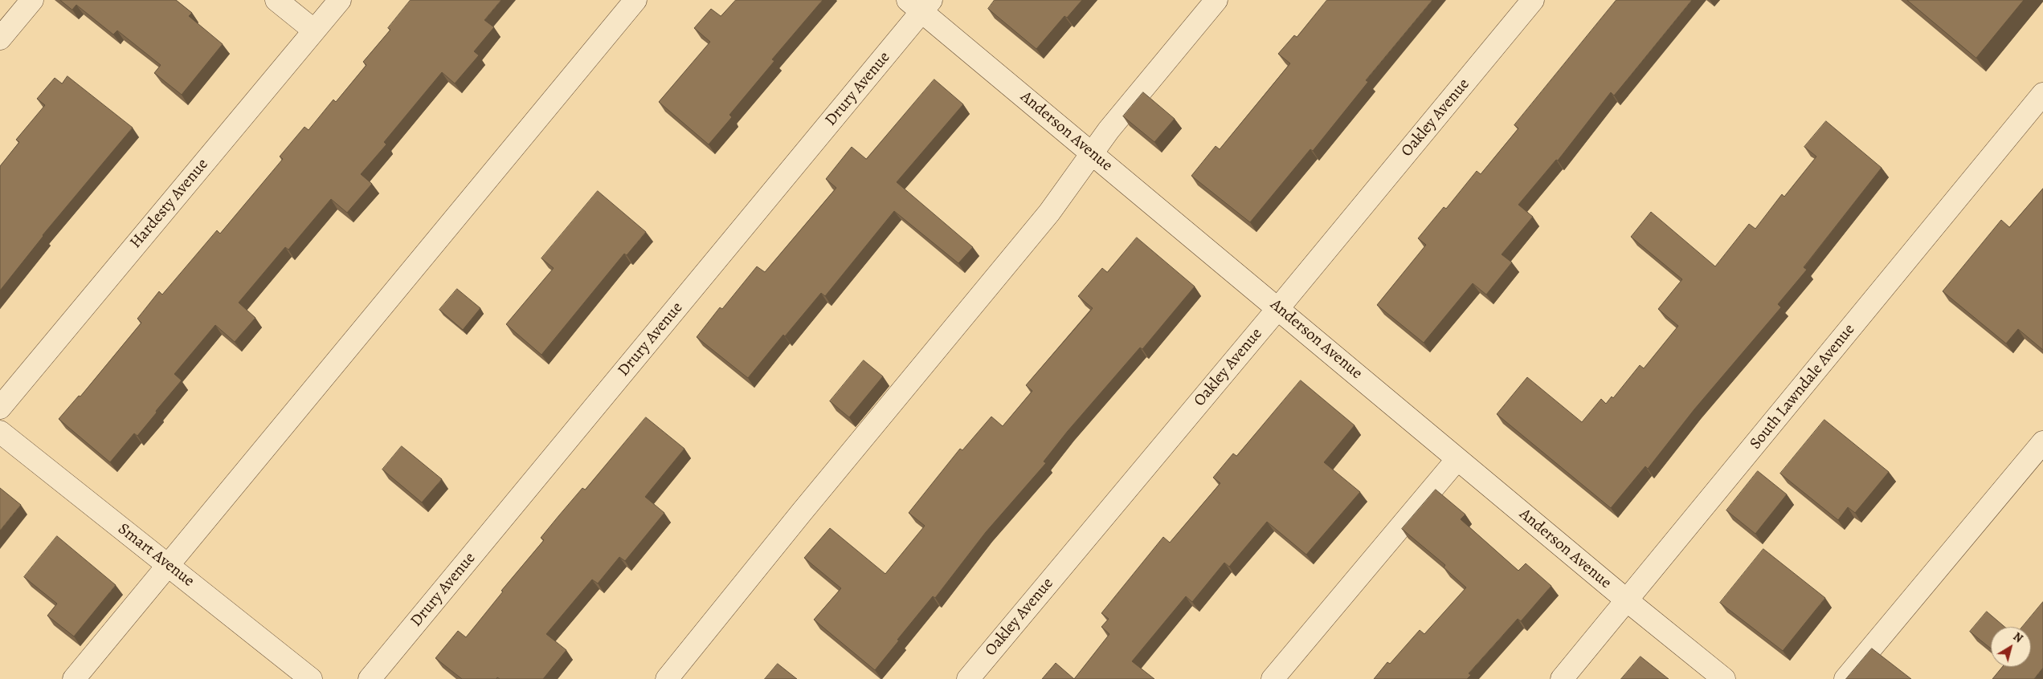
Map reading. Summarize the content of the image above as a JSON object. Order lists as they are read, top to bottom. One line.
{"streets":{"street":["Drury Avenue","Oakley Avenue","Anderson Avenue","Hardesty Avenue","South Lawndale Avenue","Smart Avenue"]},"crossings":[["Drury Avenue","Anderson Avenue"],["Oakley Avenue","Anderson Avenue"],["Anderson Avenue","South Lawndale Avenue"]],"north":"top right"}
